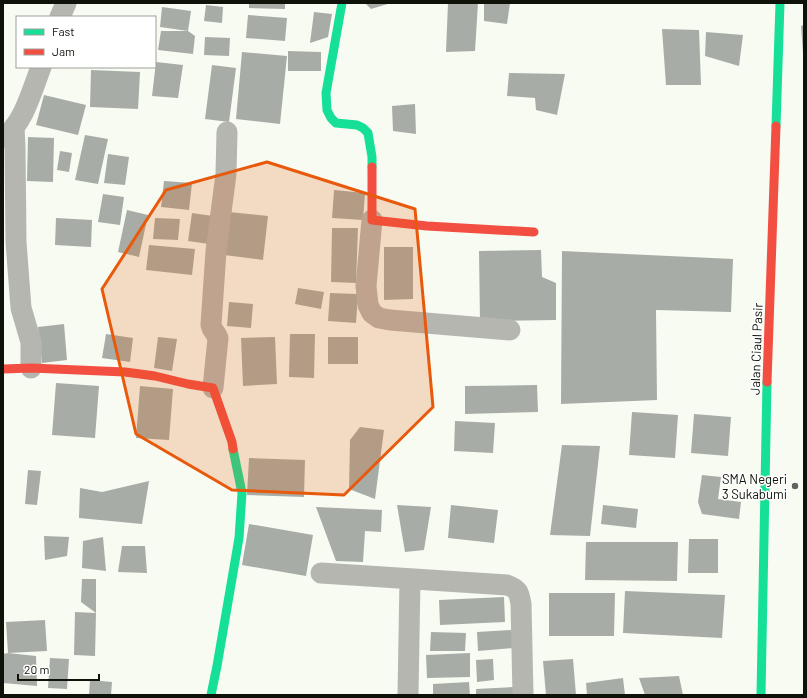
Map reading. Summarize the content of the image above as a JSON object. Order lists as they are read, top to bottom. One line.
{"streets":{"street":["Jalan Ciaul Pasir"]},"places":["SMA Negeri 3 Sukabumi"],"legend":["Fast","Jam"],"scale_bar":"20 m"}
